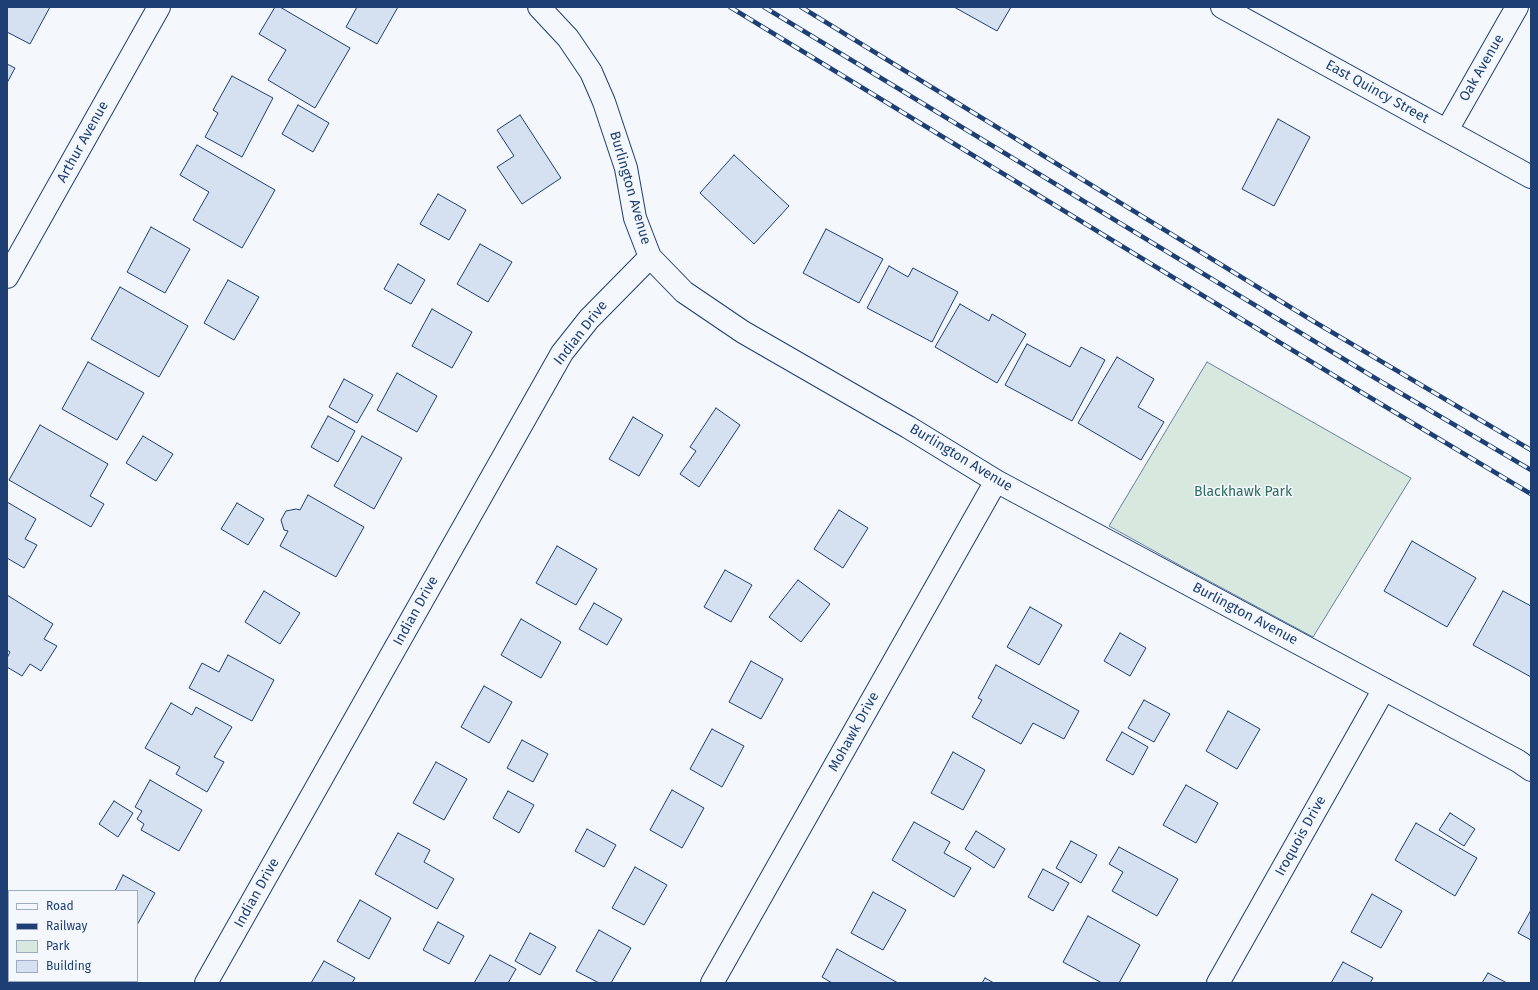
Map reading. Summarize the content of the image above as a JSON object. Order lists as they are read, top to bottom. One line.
{"streets":{"street":["Oak Avenue","East Quincy Street","Arthur Avenue","Burlington Avenue","Indian Drive","Mohawk Drive","Iroquois Drive"]},"crossings":[["Oak Avenue","East Quincy Street"],["Burlington Avenue","Indian Drive"],["Burlington Avenue","Mohawk Drive"],["Burlington Avenue","Iroquois Drive"]],"parks":["Blackhawk Park"],"legend":["Road","Railway","Park","Building"]}
